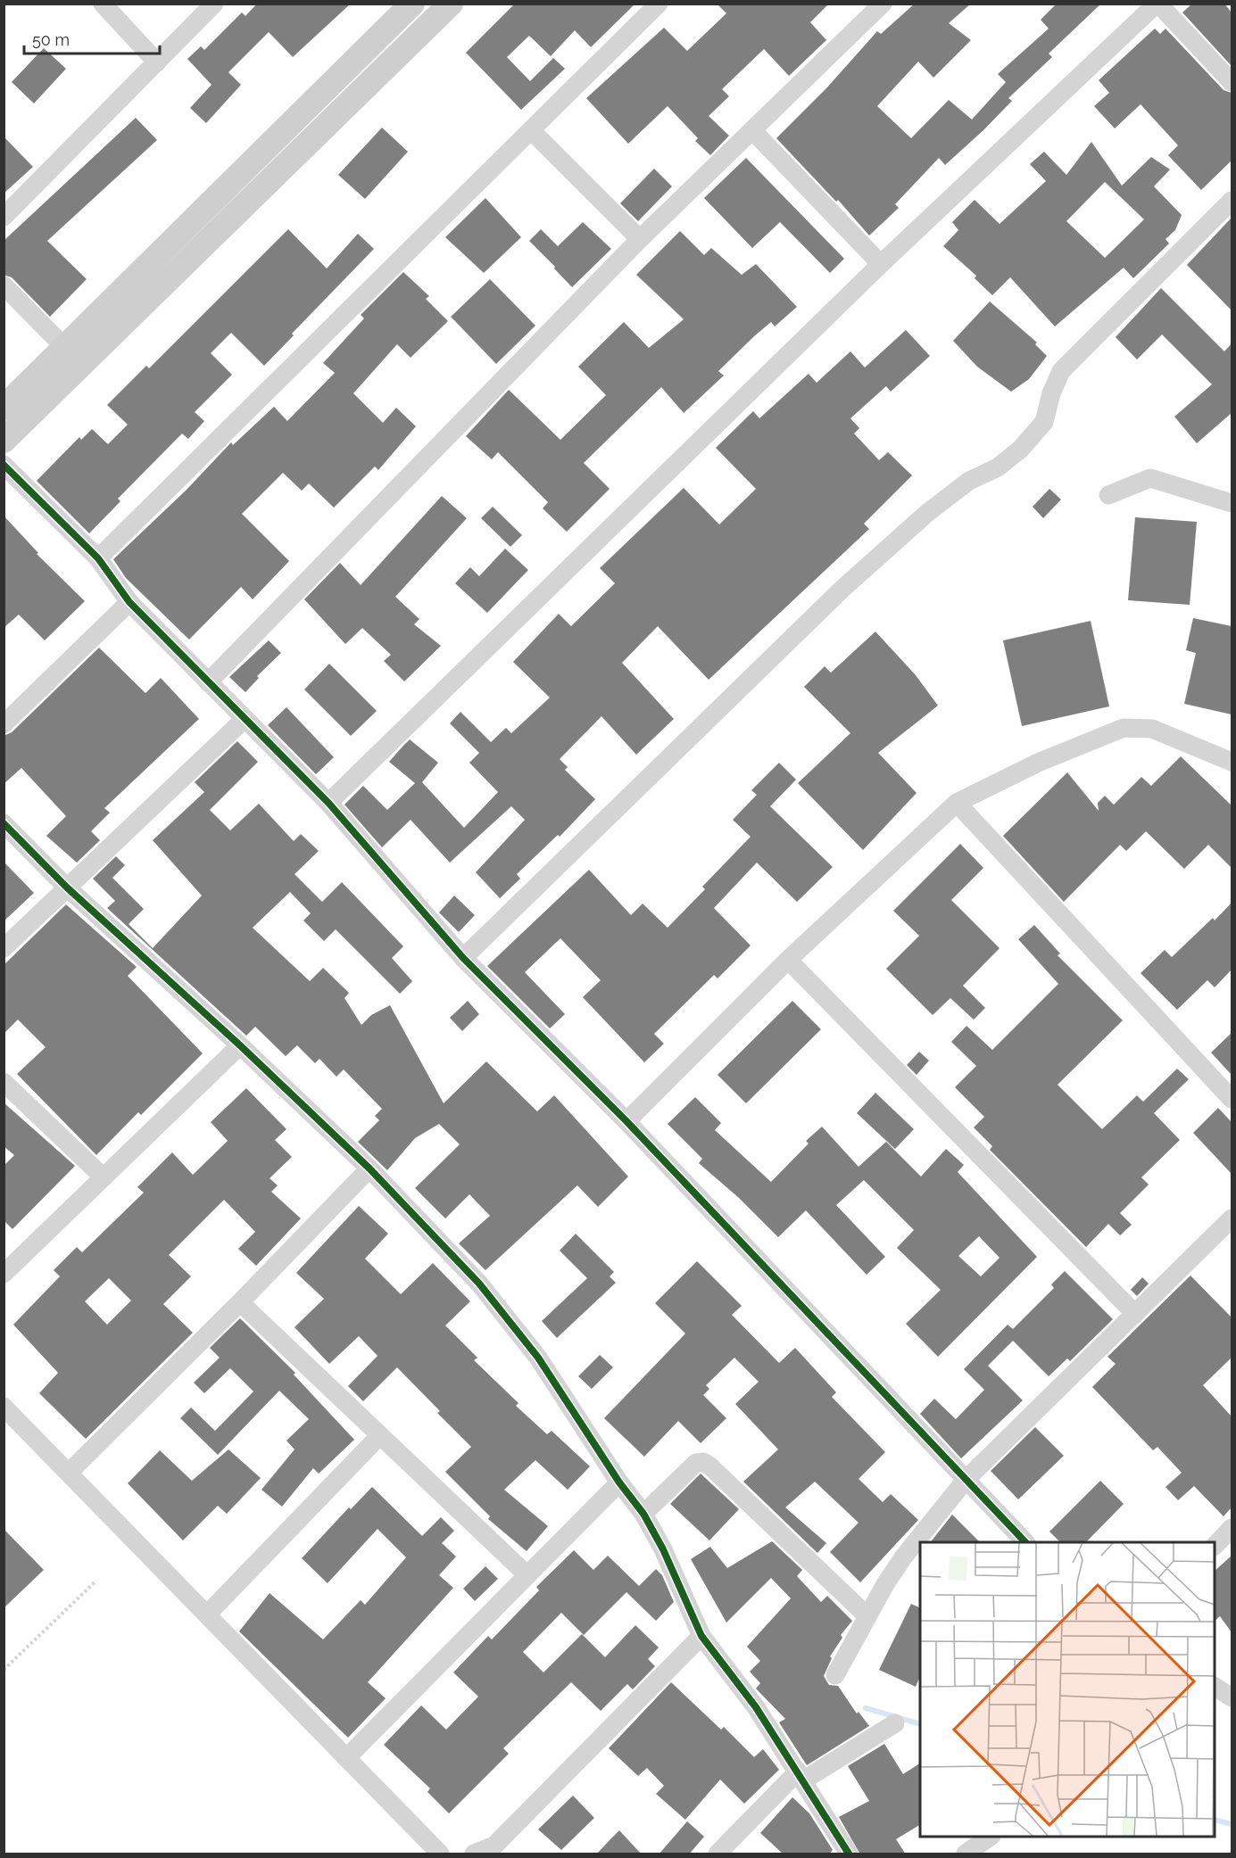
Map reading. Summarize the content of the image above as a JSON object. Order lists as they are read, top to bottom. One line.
{"scale_bar":"50 m"}
